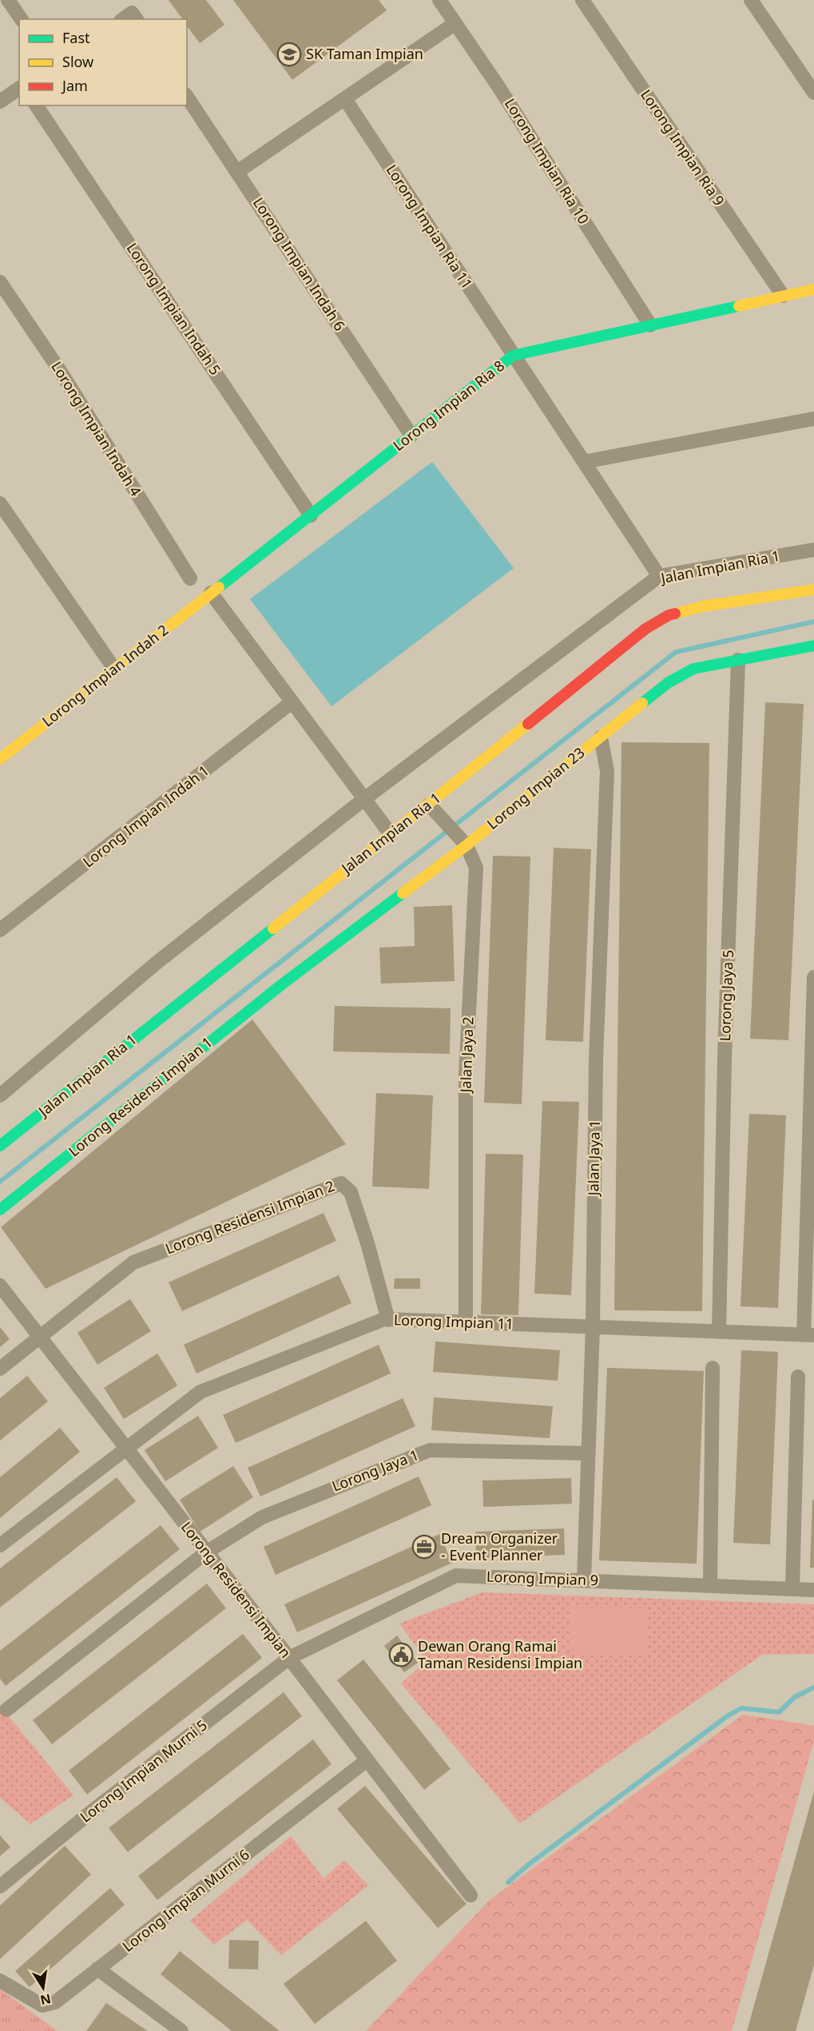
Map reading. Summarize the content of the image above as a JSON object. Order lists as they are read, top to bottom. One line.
{"streets":{"street":["Lorong Impian Ria 9","Lorong Impian Ria 10","Lorong Impian Ria 11","Lorong Impian Indah 6","Lorong Impian Indah 5","Lorong Impian Ria 8","Lorong Impian Indah 4","Jalan Impian Ria 1","Lorong Impian Indah 2","Lorong Impian 23","Lorong Impian Indah 1","Lorong Jaya 5","Jalan Jaya 2","Lorong Residensi Impian 1","Jalan Jaya 1","Lorong Residensi Impian 2","Lorong Impian 11","Lorong Jaya 1","Lorong Impian 9","Lorong Residensi Impian","Lorong Impian Murni 5","Lorong Impian Murni 6"]},"crossings":[["Lorong Impian Ria 9","Lorong Impian Ria 8"],["Lorong Impian Ria 10","Lorong Impian Ria 8"],["Lorong Impian Ria 11","Lorong Impian Ria 8"],["Lorong Impian Ria 11","Jalan Impian Ria 1"],["Lorong Impian Indah 6","Lorong Impian Ria 8"],["Lorong Impian Indah 5","Lorong Impian Ria 8"],["Lorong Impian Ria 8","Lorong Impian Indah 2"],["Jalan Impian Ria 1","Jalan Jaya 2"],["Lorong Impian 23","Lorong Jaya 5"],["Lorong Impian 23","Jalan Jaya 2"],["Lorong Impian 23","Lorong Residensi Impian 1"],["Lorong Impian 23","Jalan Jaya 1"],["Lorong Jaya 5","Lorong Impian 11"],["Jalan Jaya 2","Lorong Impian 11"],["Jalan Jaya 1","Lorong Impian 11"],["Jalan Jaya 1","Lorong Jaya 1"],["Jalan Jaya 1","Lorong Impian 9"],["Lorong Residensi Impian 2","Lorong Impian 11"],["Lorong Residensi Impian 2","Lorong Residensi Impian"],["Lorong Impian 11","Lorong Residensi Impian"],["Lorong Jaya 1","Lorong Residensi Impian"],["Lorong Impian 9","Lorong Residensi Impian"],["Lorong Impian 9","Lorong Impian Murni 5"],["Lorong Residensi Impian","Lorong Impian Murni 5"],["Lorong Residensi Impian","Lorong Impian Murni 6"]],"places":{"school or university":["SK Taman Impian"],"office":["Dream Organizer - Event Planner"],"public building":["Dewan Orang Ramai Taman Residensi Impian"]},"legend":["Fast","Slow","Jam"],"north":"bottom"}
